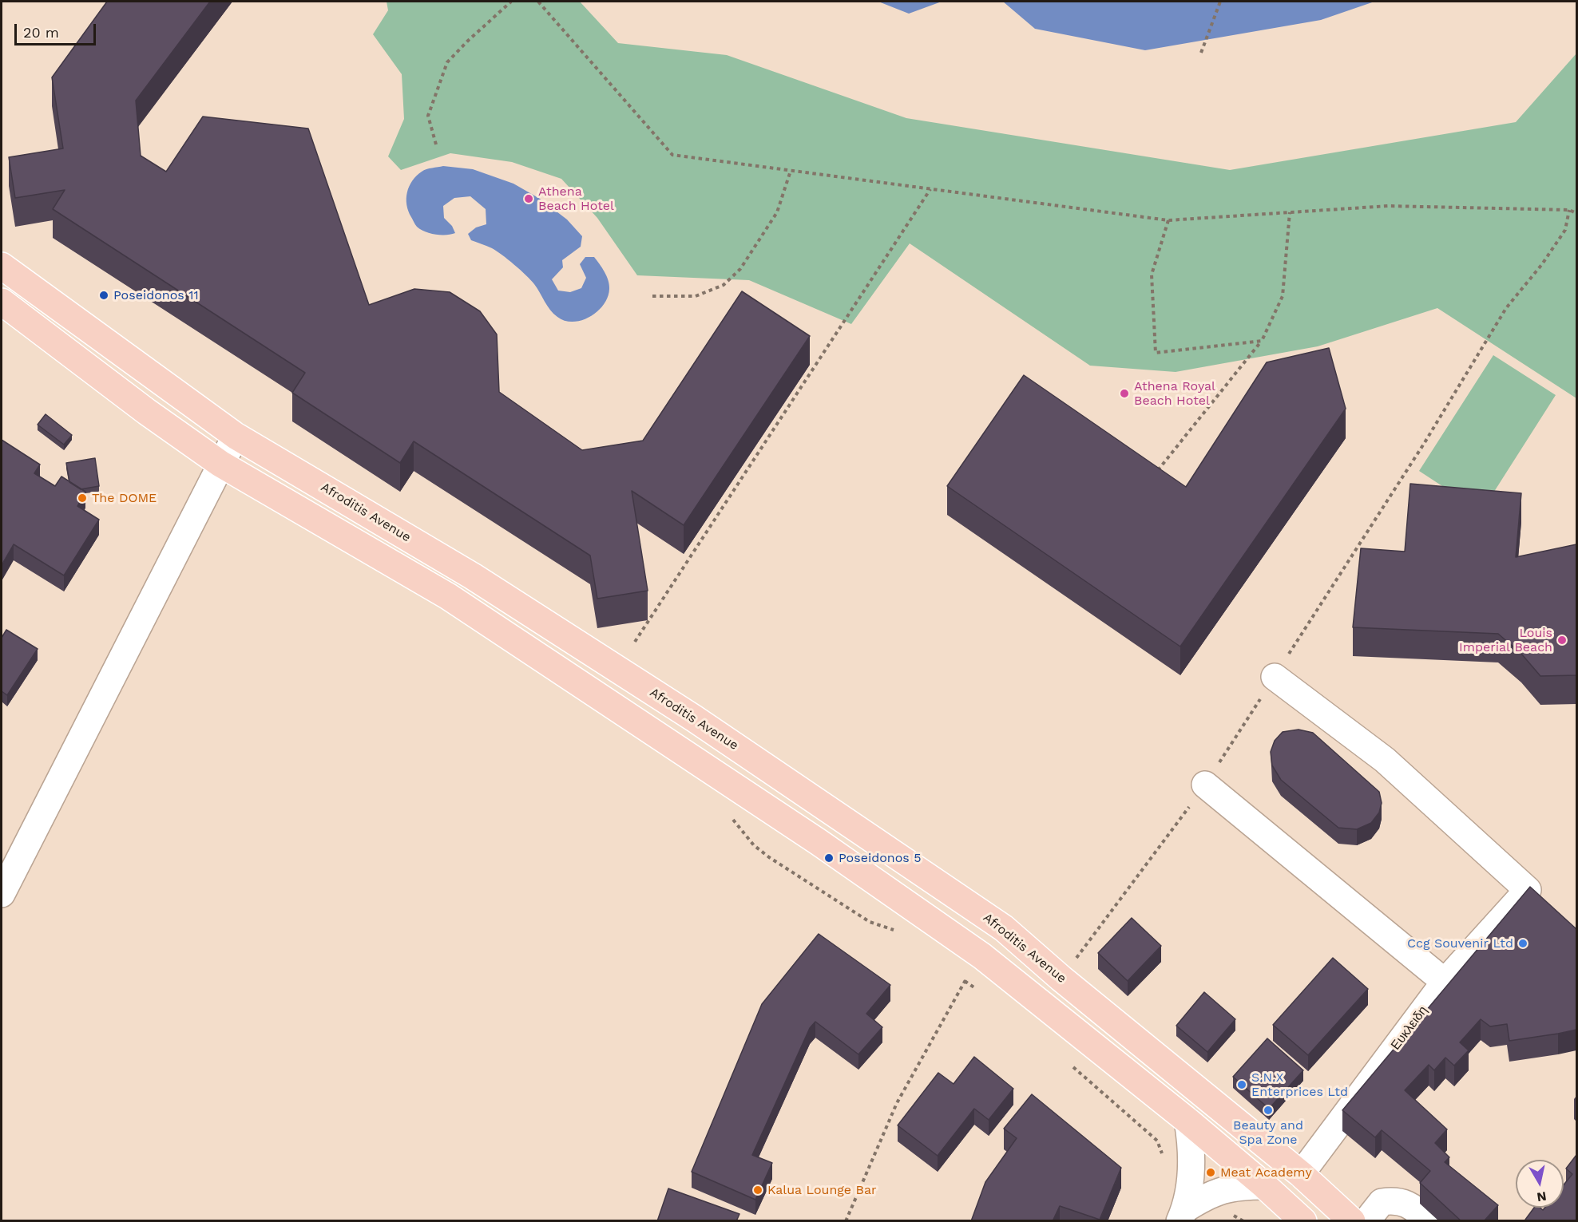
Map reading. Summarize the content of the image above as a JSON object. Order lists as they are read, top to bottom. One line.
{"streets":{"main road":["Afroditis Avenue"],"street":["Ευκλειδη"]},"crossings":[["Afroditis Avenue","Ευκλειδη"]],"places":["Athena Beach Hotel","Poseidonos 11","Athena Royal Beach Hotel","The DOME","Louis Imperial Beach","Poseidonos 5","Ccg Souvenir Ltd","S.N.X Enterprices Ltd","Beauty and Spa Zone","Meat Academy","Kalua Lounge Bar"],"scale_bar":"20 m","north":"bottom"}
